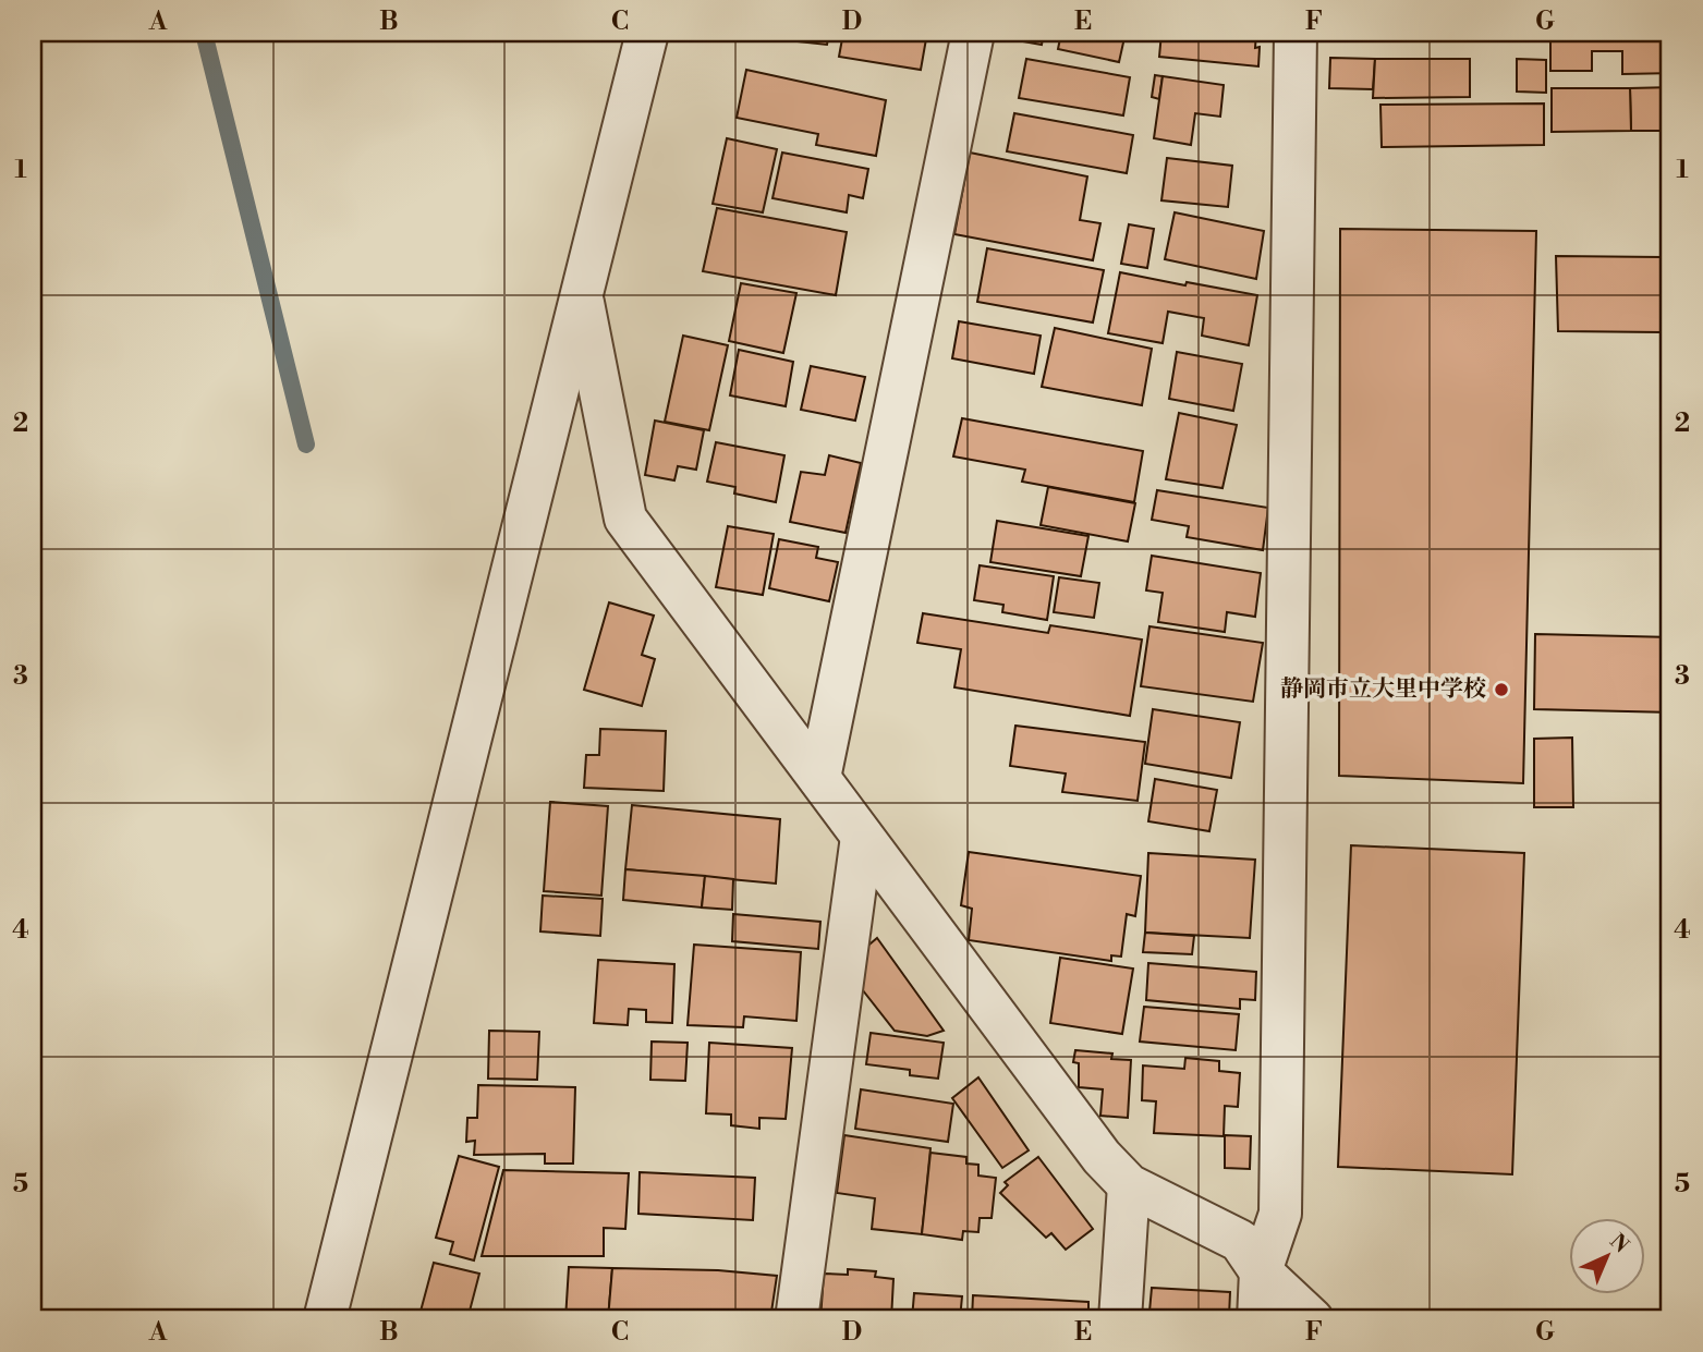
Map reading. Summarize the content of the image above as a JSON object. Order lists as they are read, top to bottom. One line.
{"places":["静岡市立大里中学校"],"north":"top right","grid":{"columns":["A","B","C","D","E","F","G"],"rows":["1","2","3","4","5"]}}
